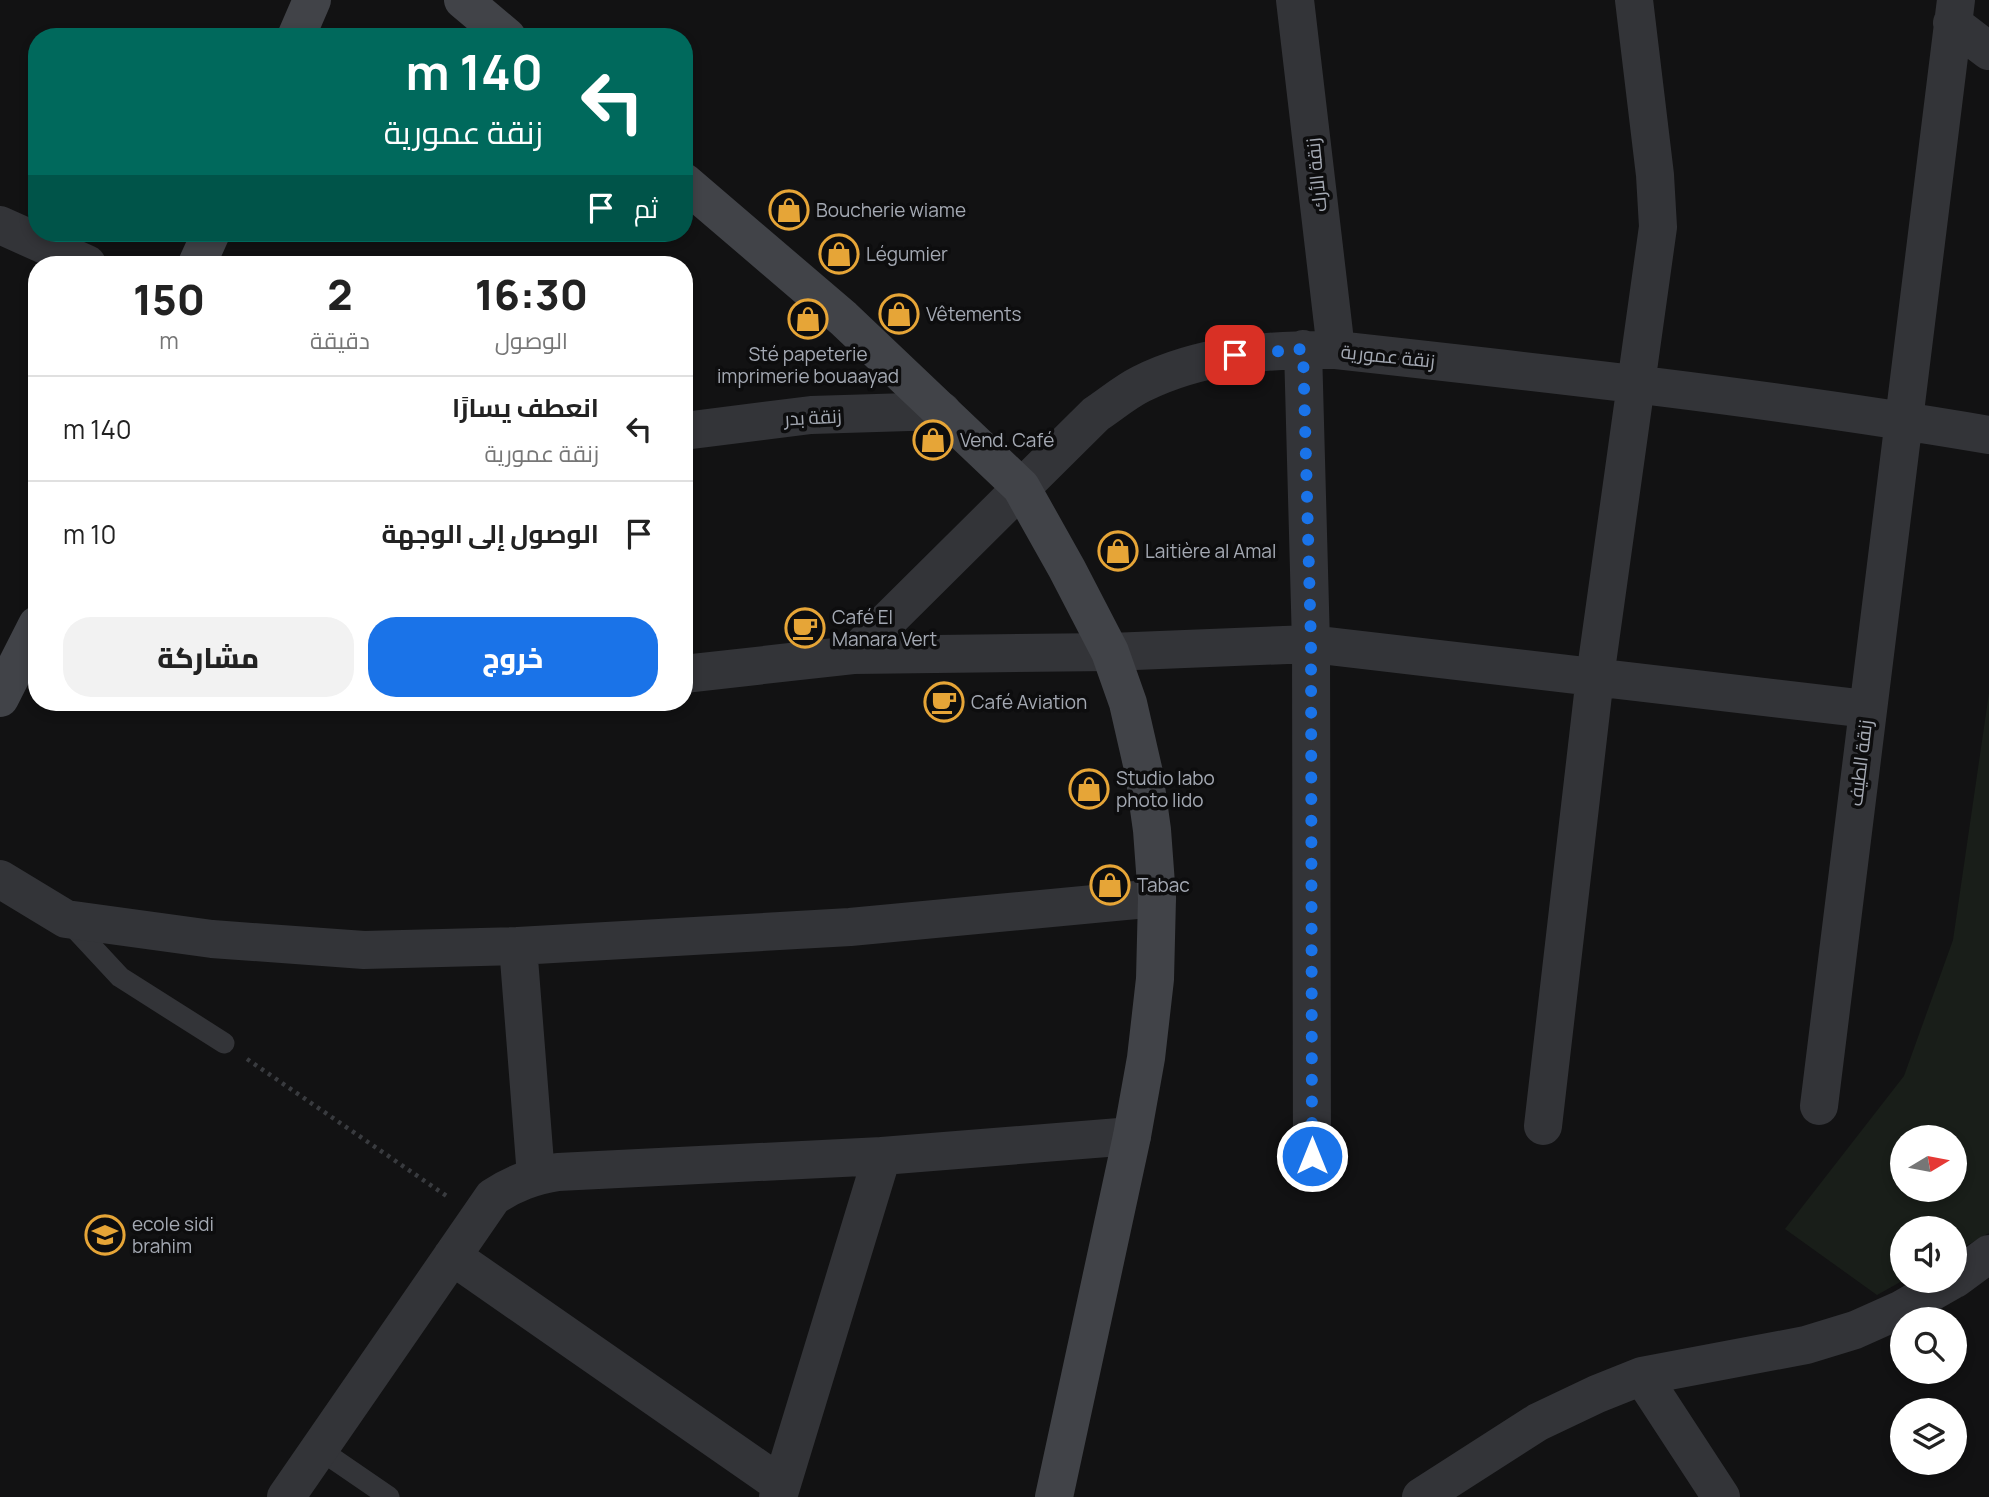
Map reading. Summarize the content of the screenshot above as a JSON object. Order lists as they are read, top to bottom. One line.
{"streets":{"street":["زنقة الأرك","زنقة عمورية","زنقة بدر","زنقة الطيف"]},"crossings":[["زنقة الأرك","زنقة عمورية"],["زنقة عمورية","زنقة الطيف"]],"places":{"shop":["Boucherie wiame","Légumier","Vêtements","Sté papeterie imprimerie bouaayad","Vend. Café","Laitière al Amal","Studio labo photo lido","Tabac"],"cafe":["Café El Manara Vert","Café Aviation"],"school or university":["ecole sidi brahim"]},"north":"right","page":{"turn":["140 m","زنقة عمورية"],"then":"ثم","eta":["16:30","الوصول","2","دقيقة","150","m"],"list":[{"name":"انعطف يسارًا","note":"زنقة عمورية","value":"140 m"},{"name":"الوصول إلى الوجهة","value":"10 m"}],"buttons":["خروج","مشاركة"]}}
